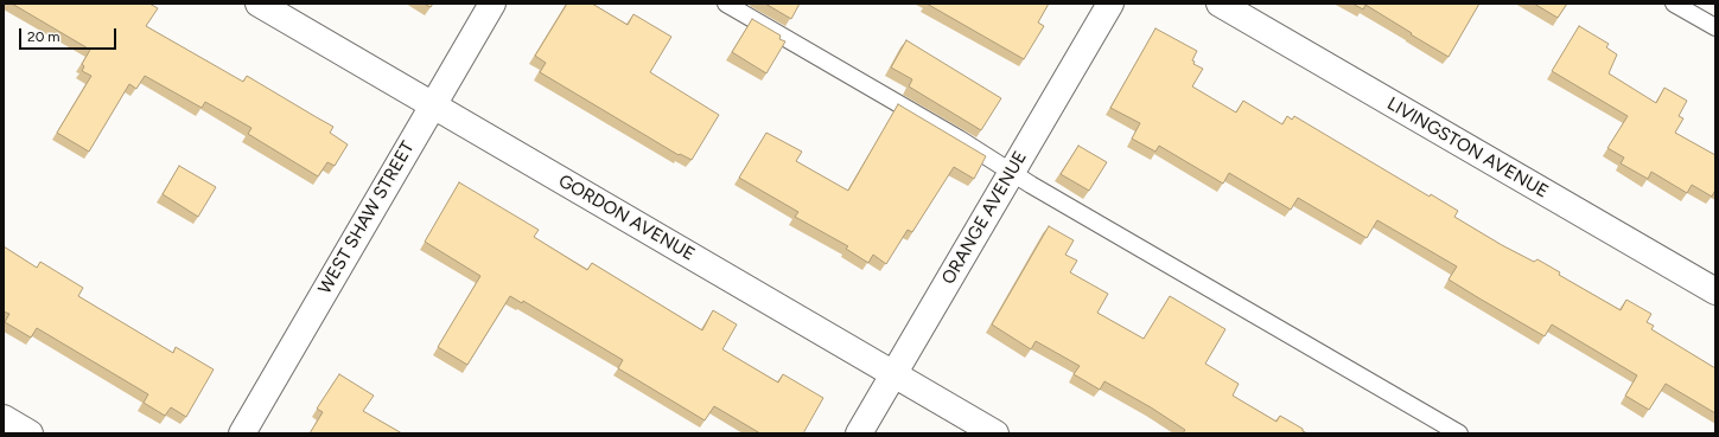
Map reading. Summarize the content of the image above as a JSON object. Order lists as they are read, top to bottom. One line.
{"streets":{"street":["LIVINGSTON AVENUE","WEST SHAW STREET","GORDON AVENUE","ORANGE AVENUE"]},"crossings":[["WEST SHAW STREET","GORDON AVENUE"],["GORDON AVENUE","ORANGE AVENUE"]],"scale_bar":"20 m"}
